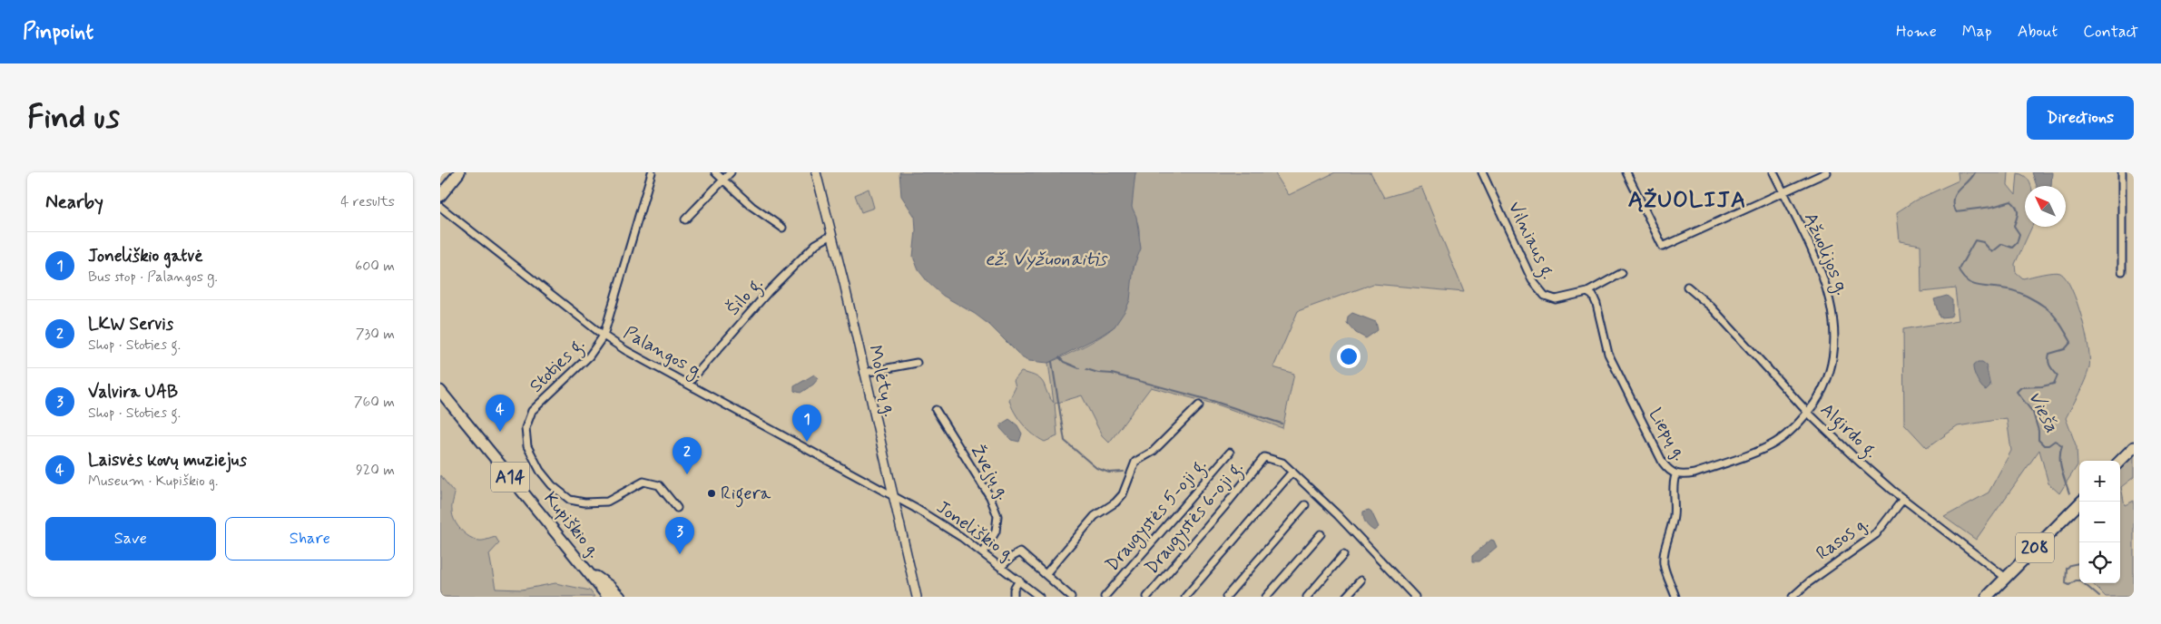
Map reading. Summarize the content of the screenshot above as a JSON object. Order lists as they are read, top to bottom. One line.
{"streets":{"main road":["A14","Kupiškio g.","208"],"street":["Vilniaus g.","Ąžuolijos g.","Šilo g.","Palangos g.","Stoties g.","Molėtų g.","Algirdo g.","Liepų g.","Žvejų g.","Draugystės 5-oji g.","Draugystės 6-oji g.","Joneliškio g.","Rasos g."]},"crossings":[["Vilniaus g.","Liepų g."],["Ąžuolijos g.","Algirdo g."],["Ąžuolijos g.","Liepų g."],["Šilo g.","Palangos g."],["Šilo g.","Molėtų g."],["Palangos g.","Stoties g."],["Palangos g.","Molėtų g."],["Palangos g.","Joneliškio g."],["Molėtų g.","Joneliškio g."],["Algirdo g.","Rasos g."],["Algirdo g.","208"],["Žvejų g.","Joneliškio g."]],"districts":["ĄŽUOLIJA"],"water":["ež. Vyžuonaitis","Vieša"],"places":["Rigera"],"north":"top left","page":{"header":"Pinpoint","nav":["Home","Map","About","Contact"],"buttons":["Directions",["Save","Share"]],"title":"Find us","heading":["Nearby","4 results"],"list":[{"mark":"1","name":"Joneliškio gatvė","note":"Bus stop · Palangos g.","value":"600 m"},{"mark":"2","name":"LKW Servis","note":"Shop · Stoties g.","value":"730 m"},{"mark":"3","name":"Valvira UAB","note":"Shop · Stoties g.","value":"760 m"},{"mark":"4","name":"Laisvės kovų muziejus","note":"Museum · Kupiškio g.","value":"920 m"}],"pins":["4","1","2","3"],"map_buttons":["+","−"]}}
